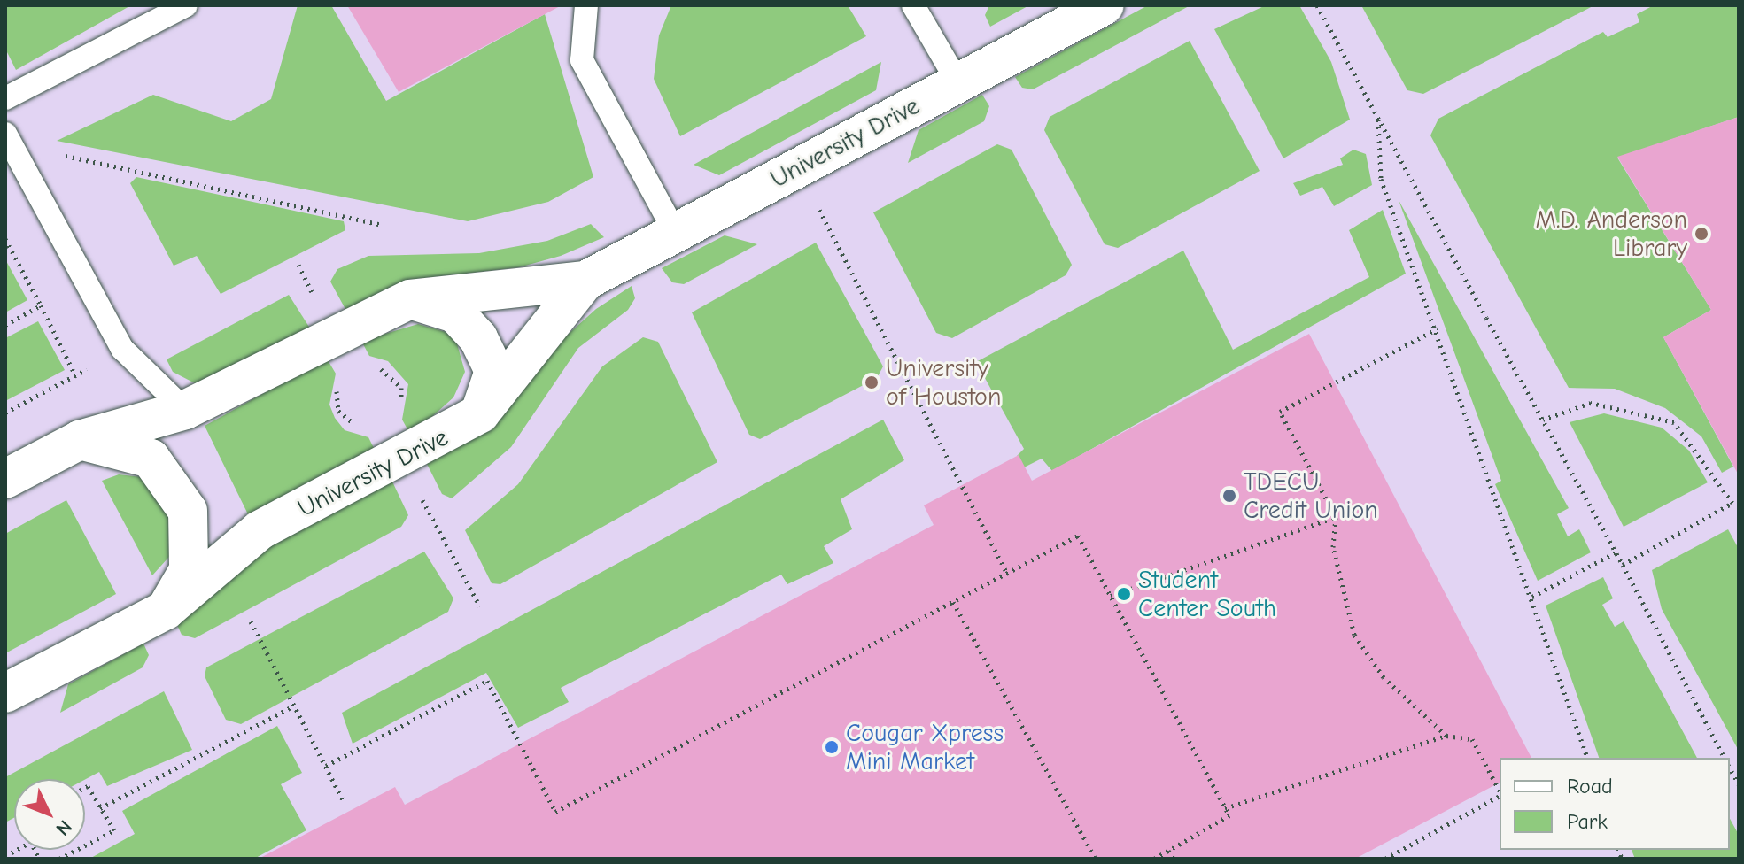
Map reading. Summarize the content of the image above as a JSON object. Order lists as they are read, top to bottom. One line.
{"streets":{"street":["University Drive"]},"places":["M.D. Anderson Library","University of Houston","TDECU Credit Union","Student Center South","Cougar Xpress Mini Market"],"legend":["Road","Park"],"north":"bottom right"}
